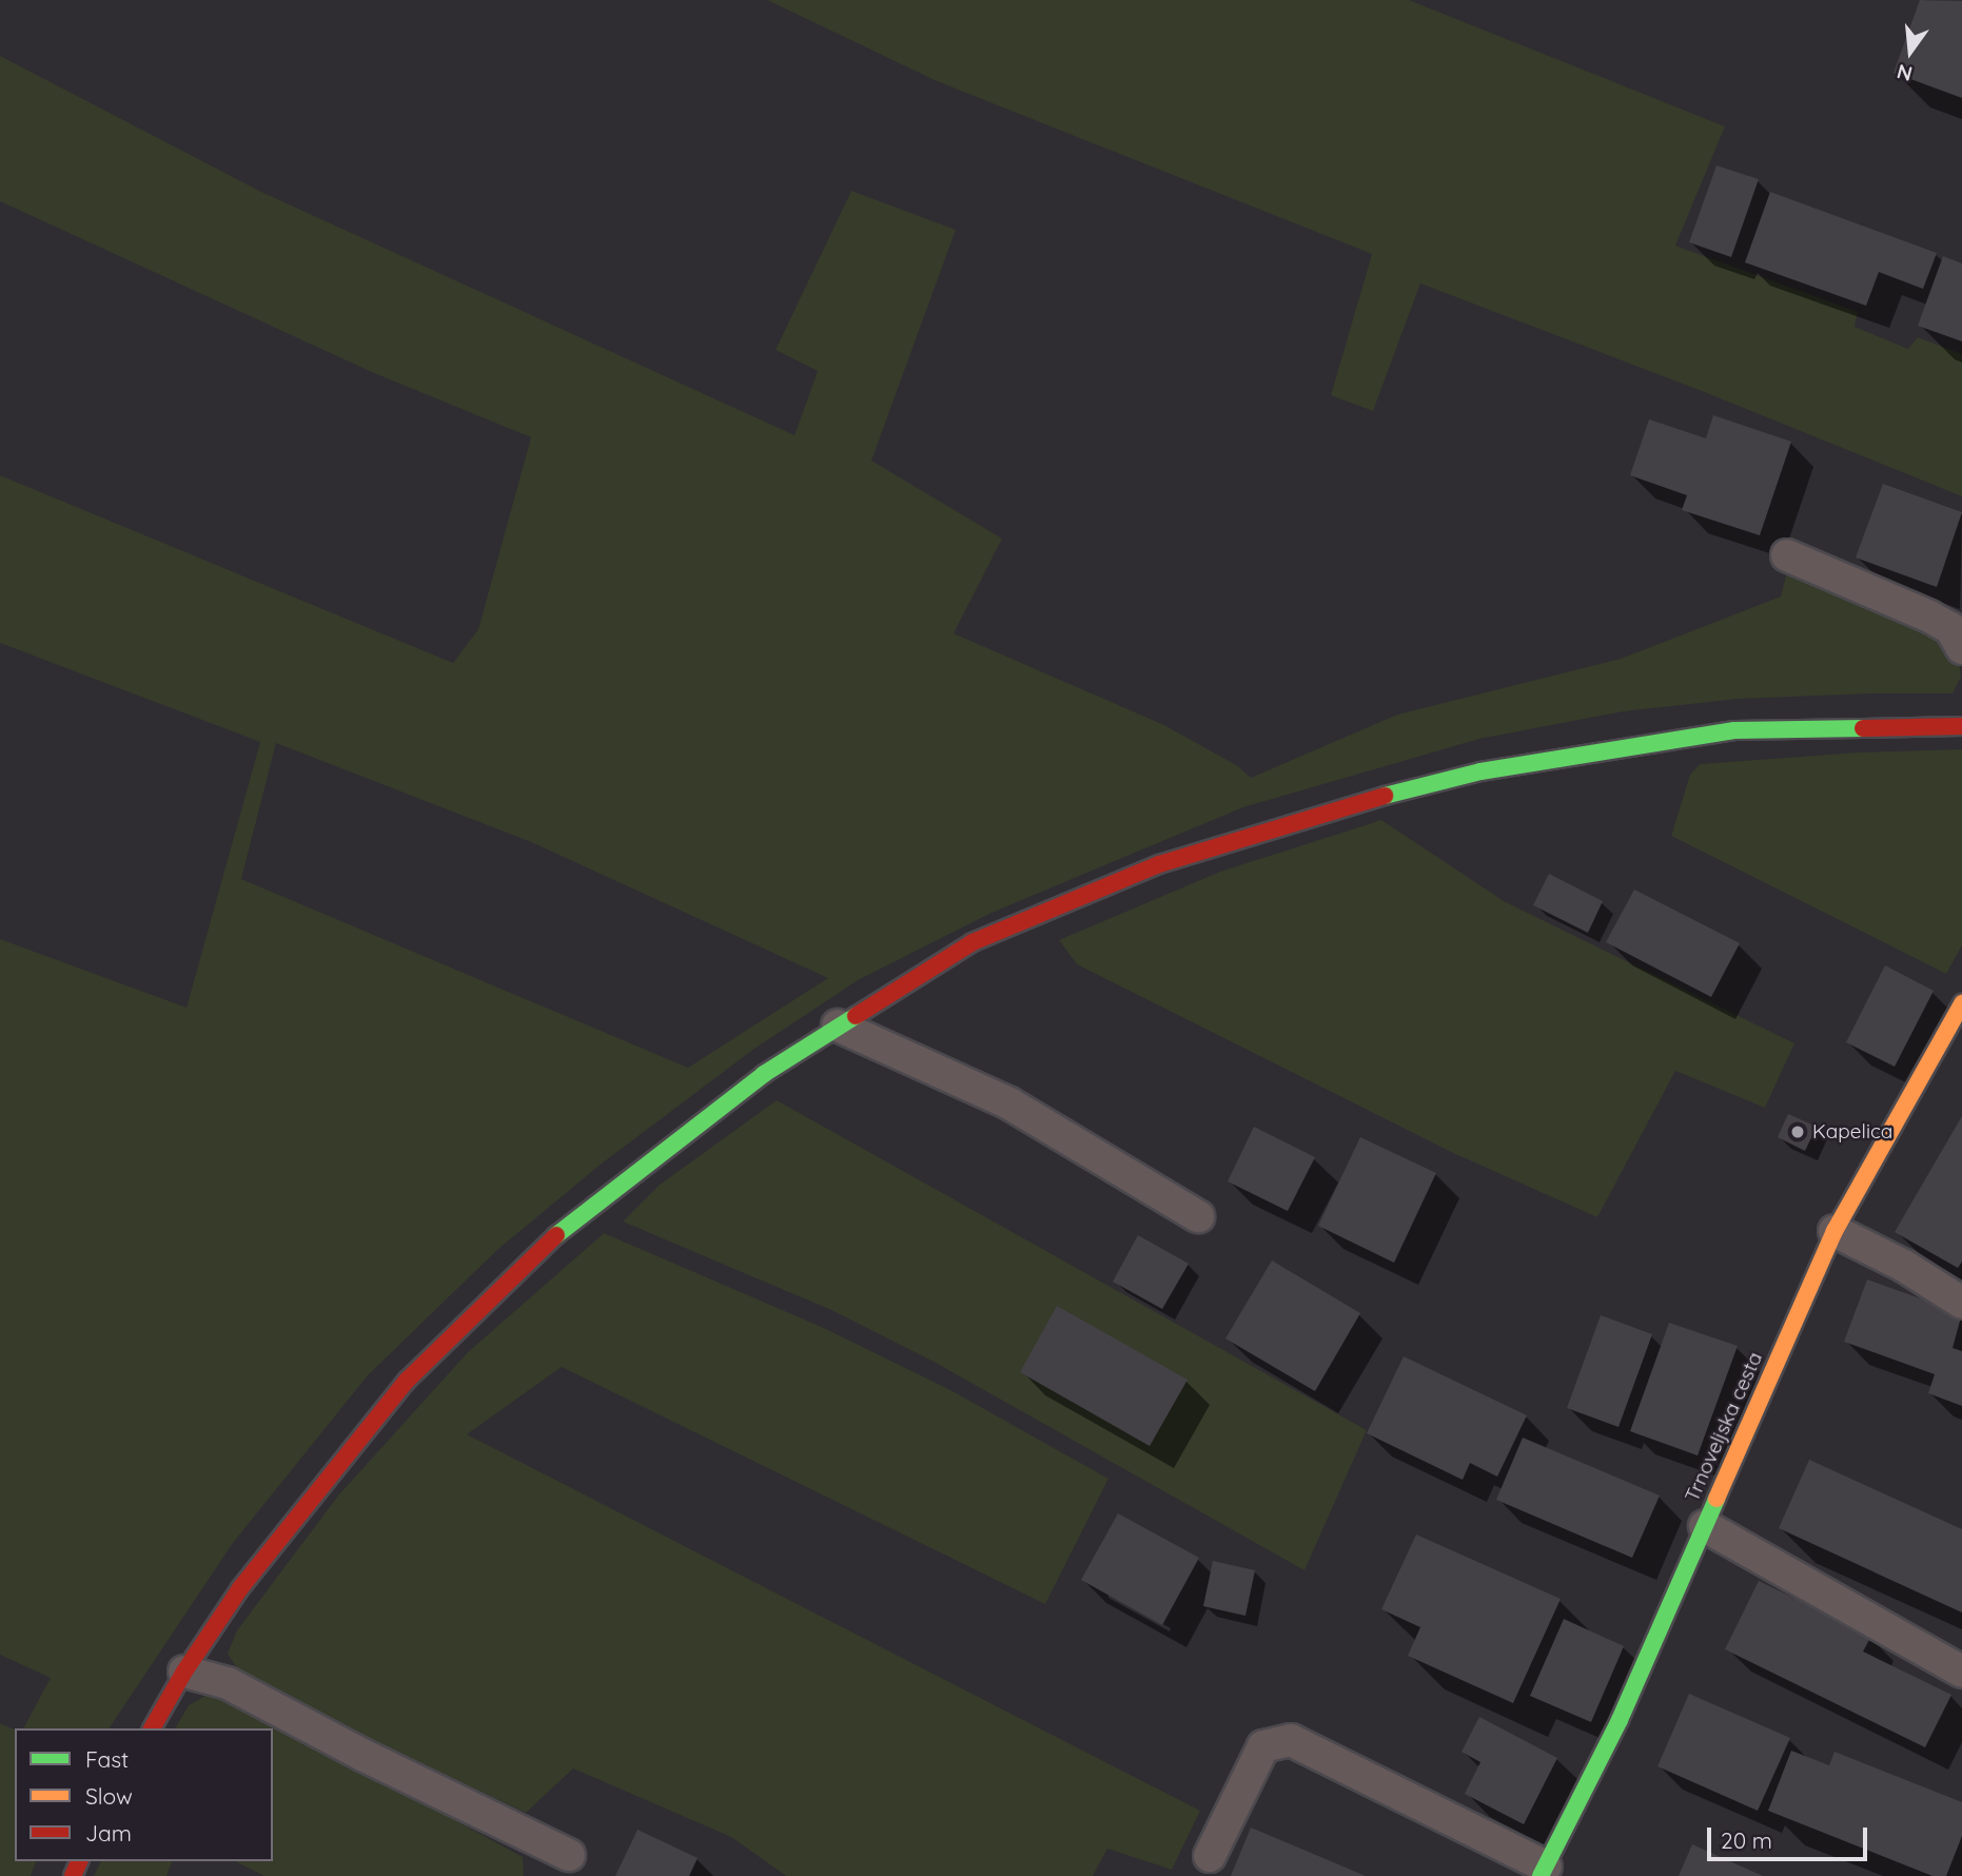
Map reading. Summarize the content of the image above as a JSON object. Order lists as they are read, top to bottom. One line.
{"streets":{"street":["Trnoveljska cesta"]},"places":["Kapelica"],"legend":["Fast","Slow","Jam"],"scale_bar":"20 m","north":"bottom"}
